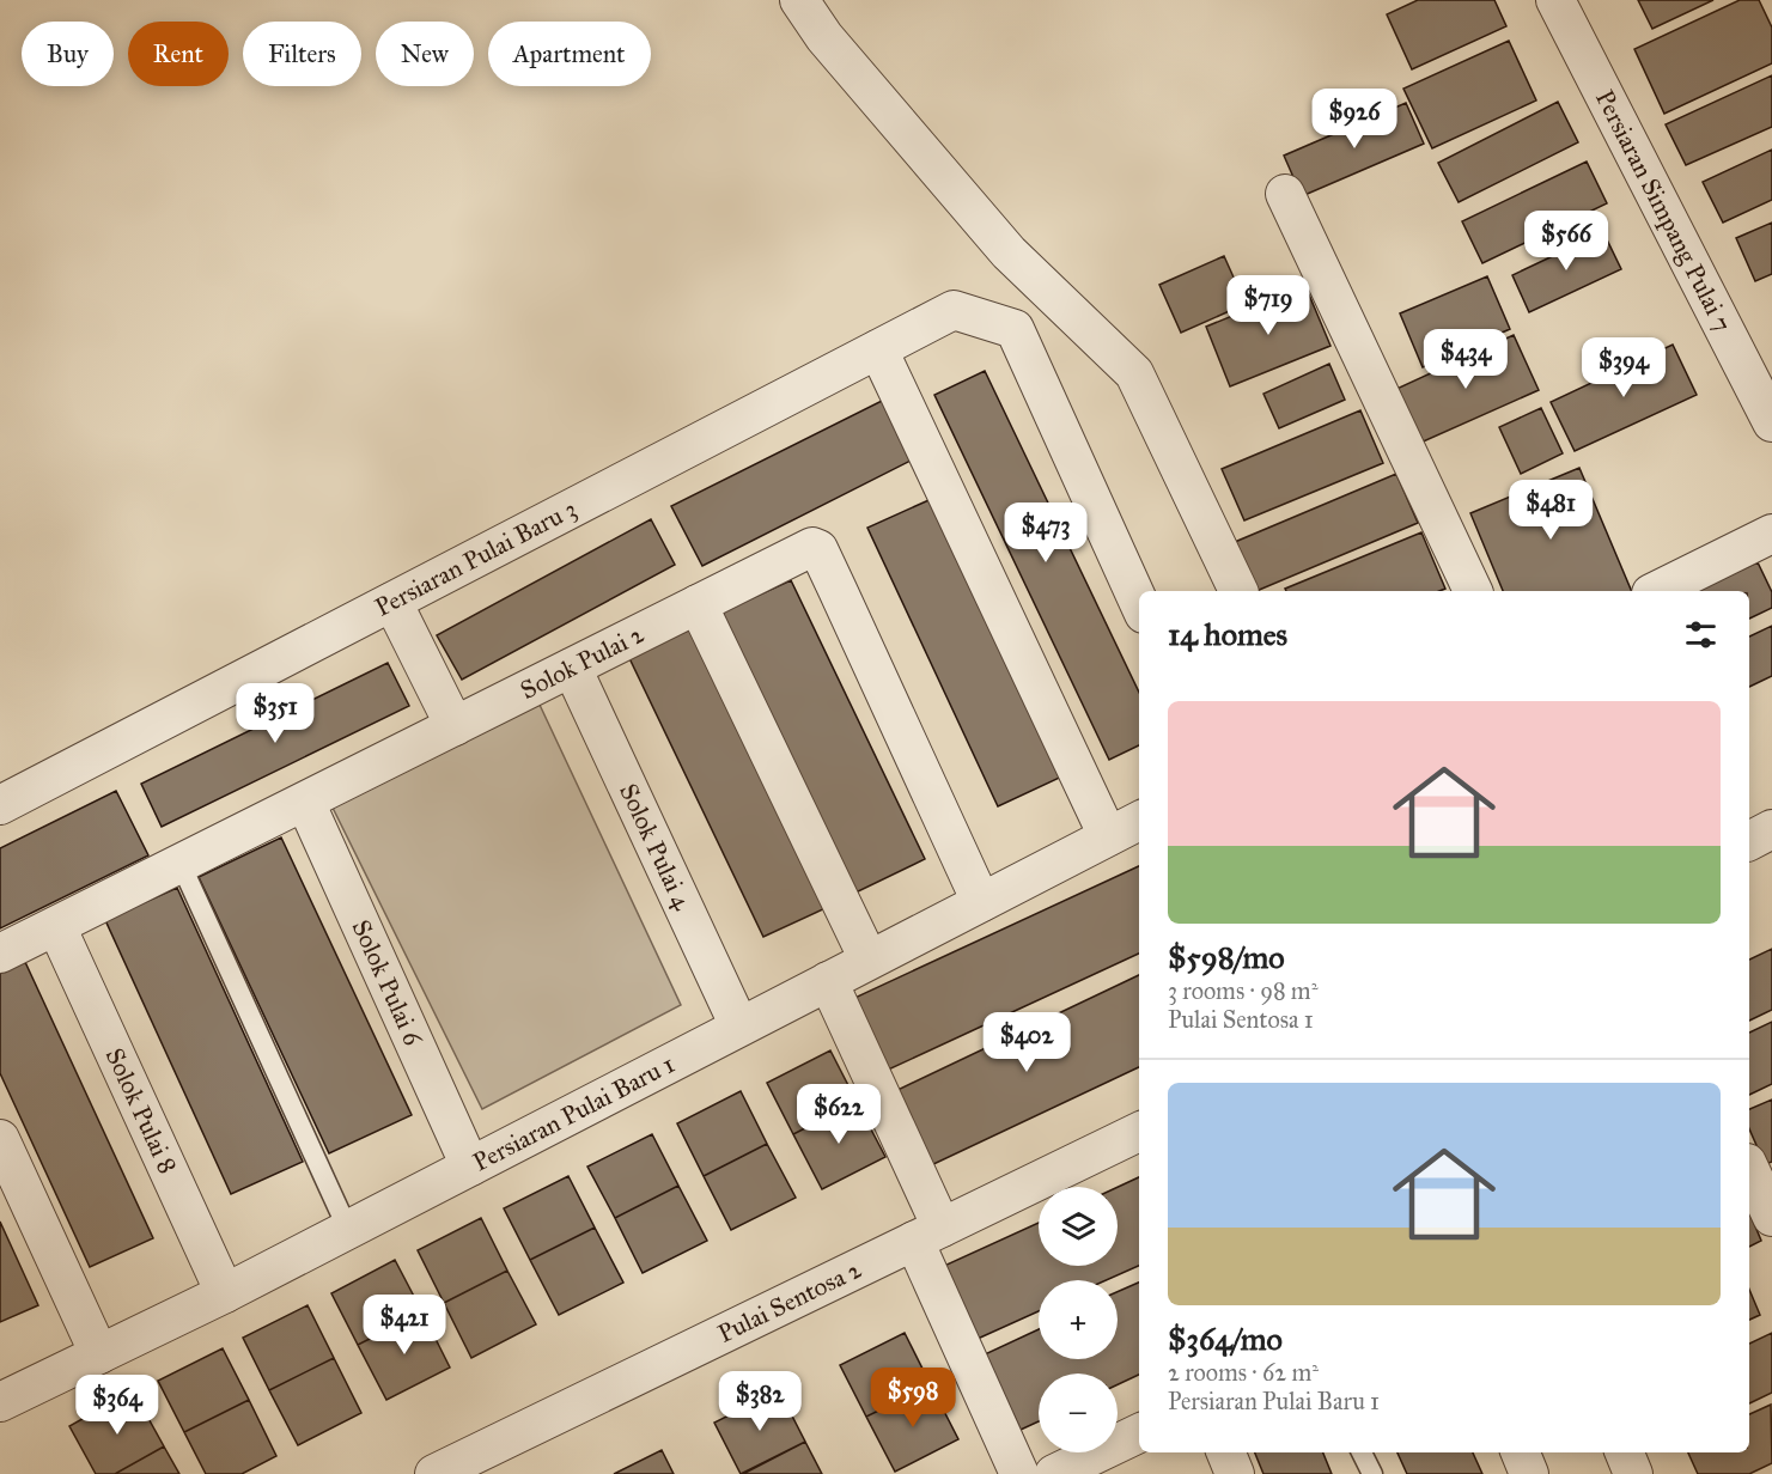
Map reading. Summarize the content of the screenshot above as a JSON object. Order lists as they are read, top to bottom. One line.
{"streets":{"street":["Persiaran Simpang Pulai 7","Persiaran Pulai Baru 3","Solok Pulai 2","Solok Pulai 4","Solok Pulai 6","Solok Pulai 8","Persiaran Pulai Baru 1","Pulai Sentosa 2"]},"crossings":[["Solok Pulai 2","Solok Pulai 4"],["Solok Pulai 2","Solok Pulai 6"],["Solok Pulai 2","Solok Pulai 8"],["Solok Pulai 2","Persiaran Pulai Baru 1"],["Solok Pulai 4","Persiaran Pulai Baru 1"],["Solok Pulai 6","Persiaran Pulai Baru 1"],["Solok Pulai 8","Persiaran Pulai Baru 1"]],"page":{"chip":["Buy","Rent","Filters","New","Apartment"],"price":["$926","$566","$719","$434","$394","$481","$473","$351","$402","$622","$421","$598","$382","$364"],"heading":"14 homes","list":[{"name":"$598/mo","note":"3 rooms · 98 m² · Pulai Sentosa 1"},{"name":"$364/mo","note":"2 rooms · 62 m² · Persiaran Pulai Baru 1"}],"map_buttons":["+","−"]}}
